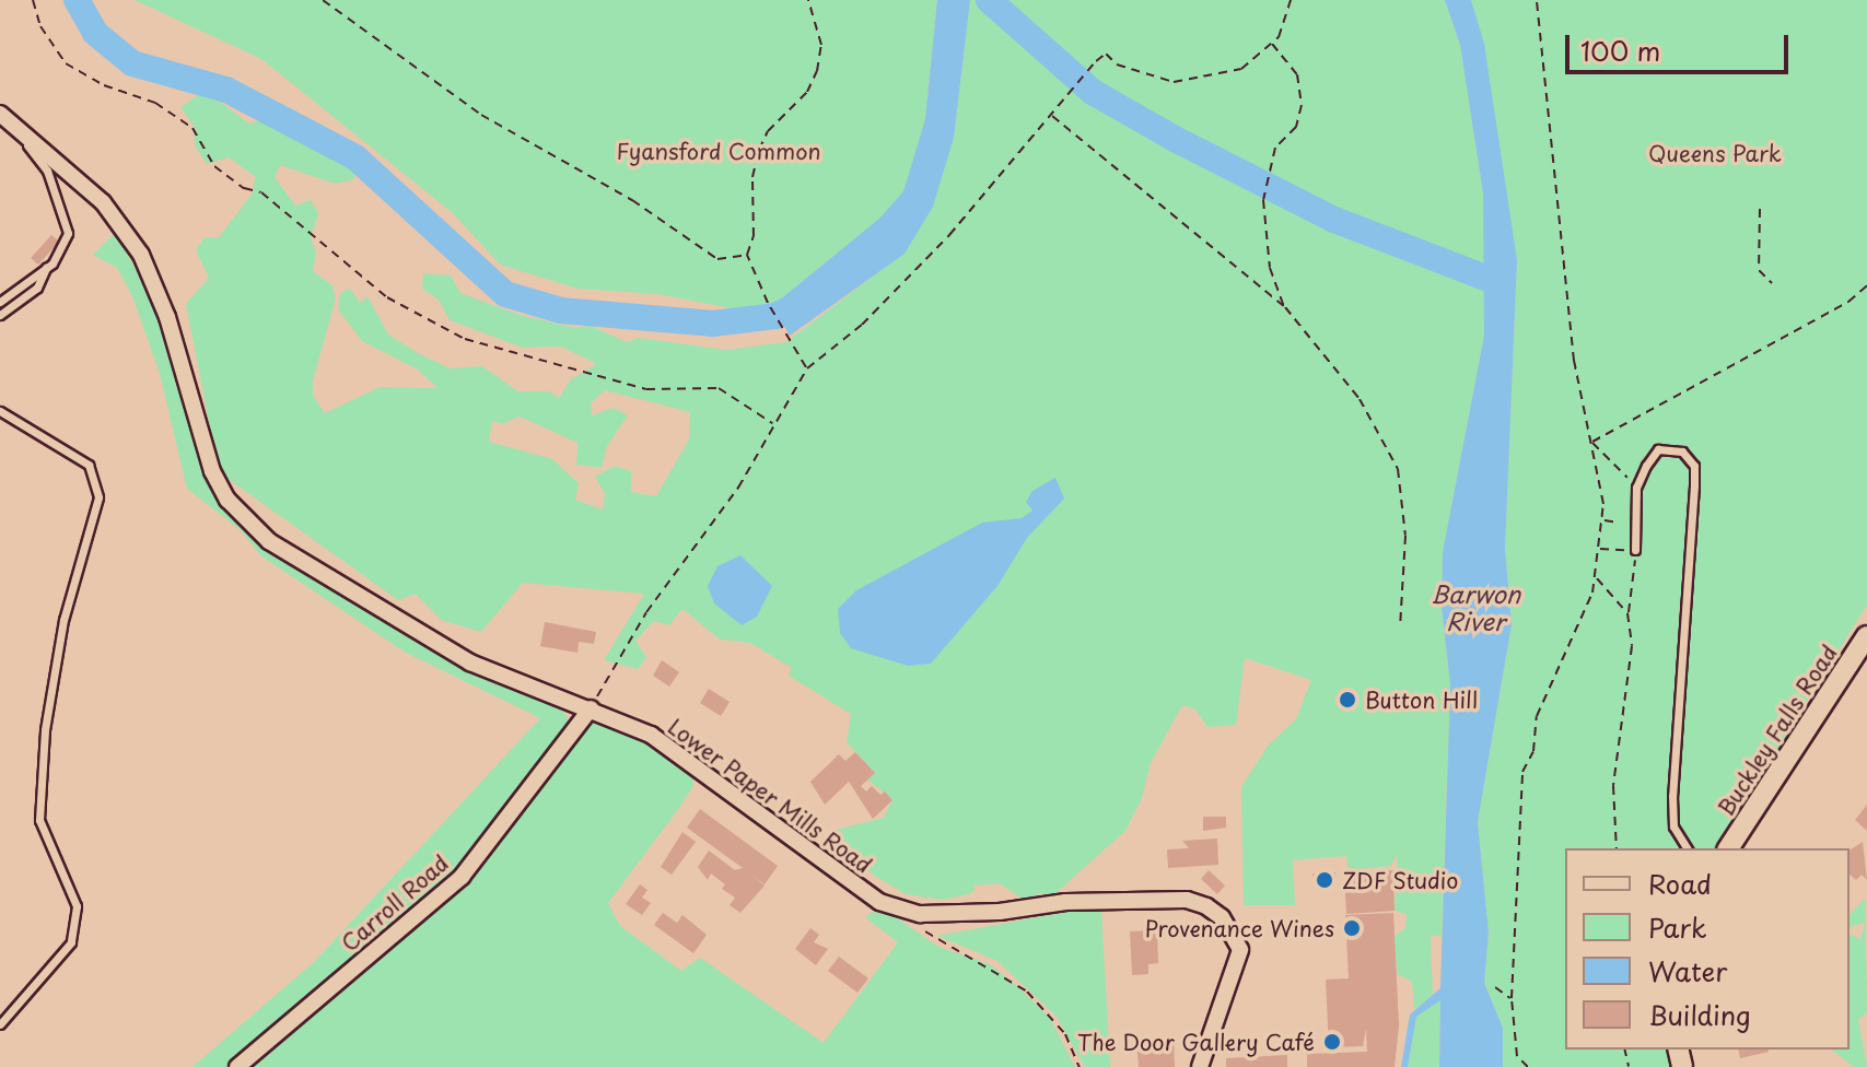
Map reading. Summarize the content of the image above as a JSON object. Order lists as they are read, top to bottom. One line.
{"streets":{"street":["Buckley Falls Road","Lower Paper Mills Road","Carroll Road"]},"crossings":[["Lower Paper Mills Road","Carroll Road"]],"water":["Barwon River"],"parks":["Fyansford Common","Queens Park"],"places":["Button Hill","ZDF Studio","Provenance Wines","The Door Gallery Café"],"legend":["Road","Park","Water","Building"],"scale_bar":"100 m"}
